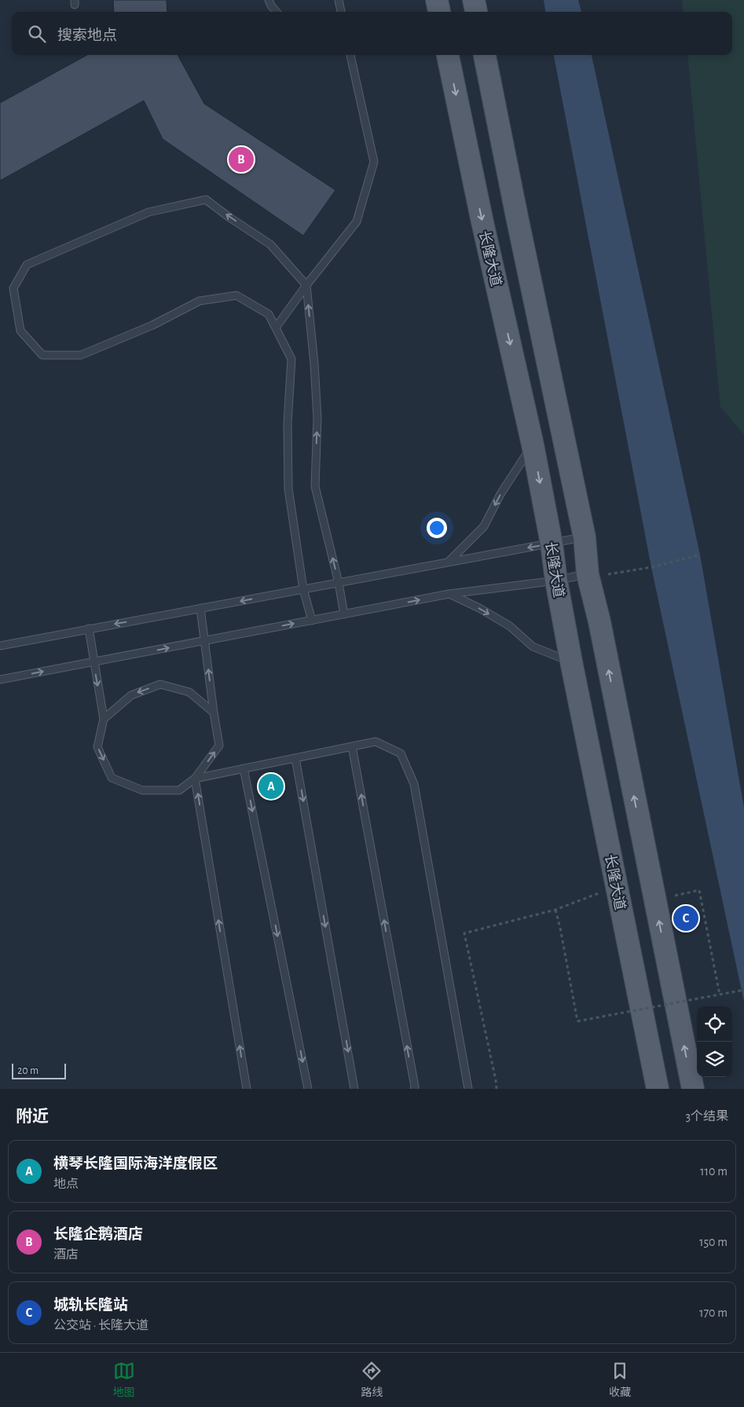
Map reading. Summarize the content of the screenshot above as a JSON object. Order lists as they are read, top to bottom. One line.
{"streets":{"main road":["长隆大道"]},"scale_bar":"20 m","page":{"search":"搜索地点","pins":["B","A","C"],"scale":"20 m","heading":["附近","3个结果"],"list":[{"mark":"A","name":"横琴长隆国际海洋度假区","note":"地点","value":"110 m"},{"mark":"B","name":"长隆企鹅酒店","note":"酒店","value":"150 m"},{"mark":"C","name":"城轨长隆站","note":"公交站 · 长隆大道","value":"170 m"}],"nav":["地图","路线","收藏"]}}
